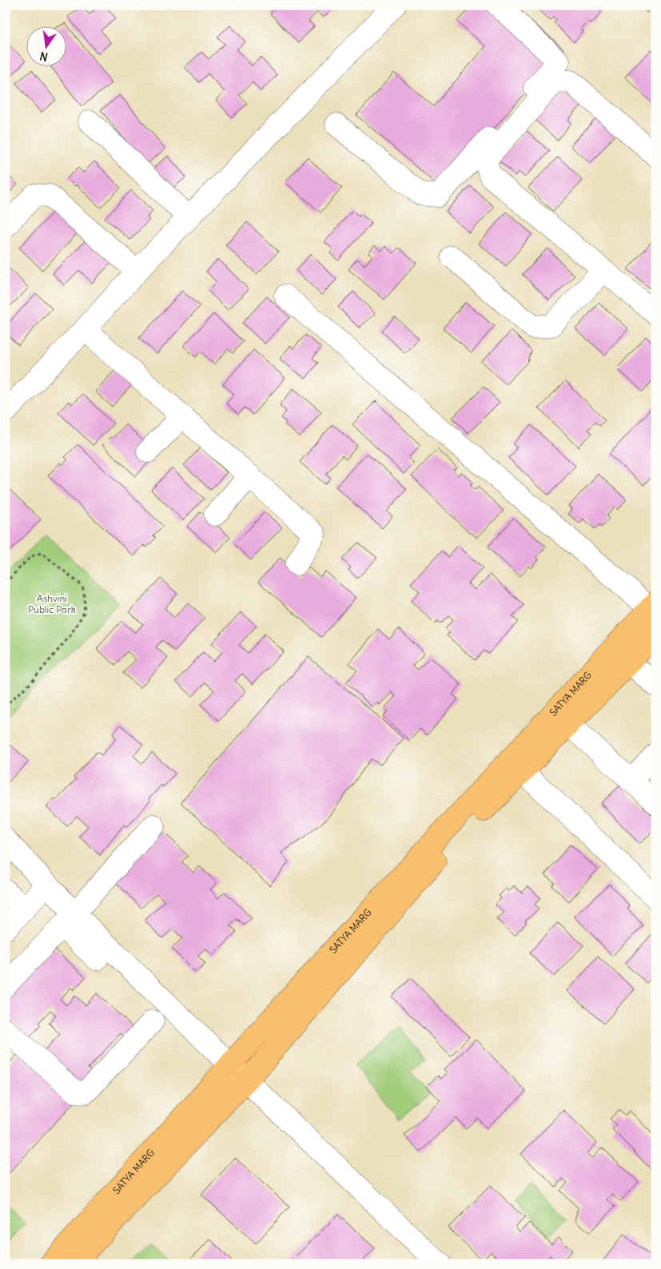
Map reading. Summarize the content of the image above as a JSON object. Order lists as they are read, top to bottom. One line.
{"streets":{"main road":["SATYA MARG"]},"parks":["Ashvini Public Park"],"north":"bottom"}
